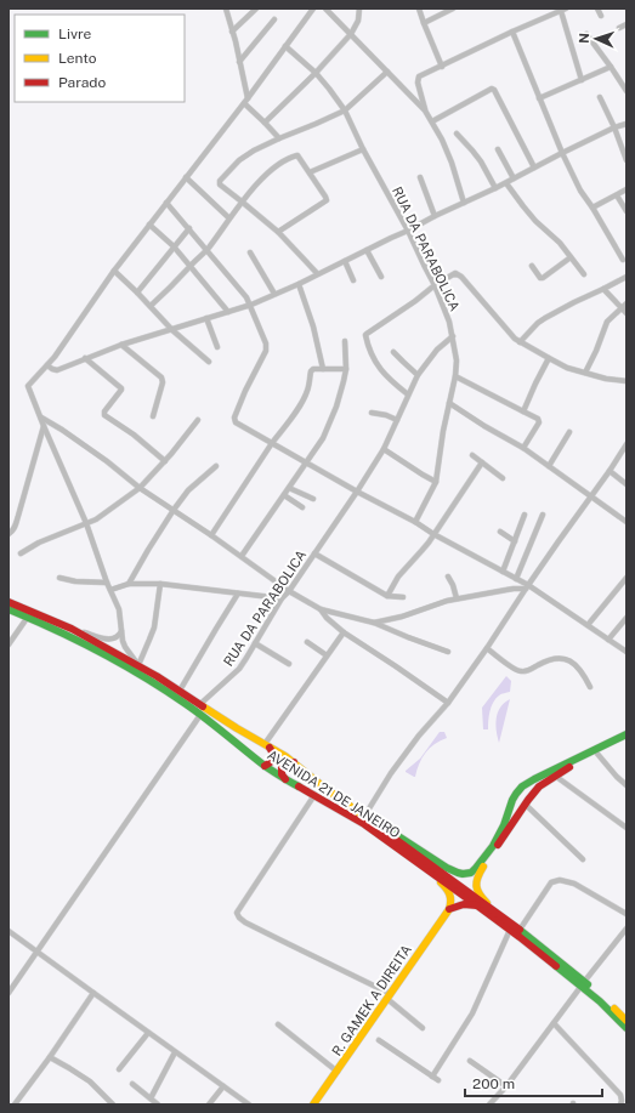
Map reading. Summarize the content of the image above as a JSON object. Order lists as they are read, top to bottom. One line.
{"streets":{"main road":["AVENIDA 21 DE JANEIRO","R. GAMEK A DIREITA"],"street":["RUA DA PARABOLICA"]},"crossings":[["RUA DA PARABOLICA","AVENIDA 21 DE JANEIRO"]],"legend":["Livre","Lento","Parado"],"scale_bar":"200 m","north":"left"}
